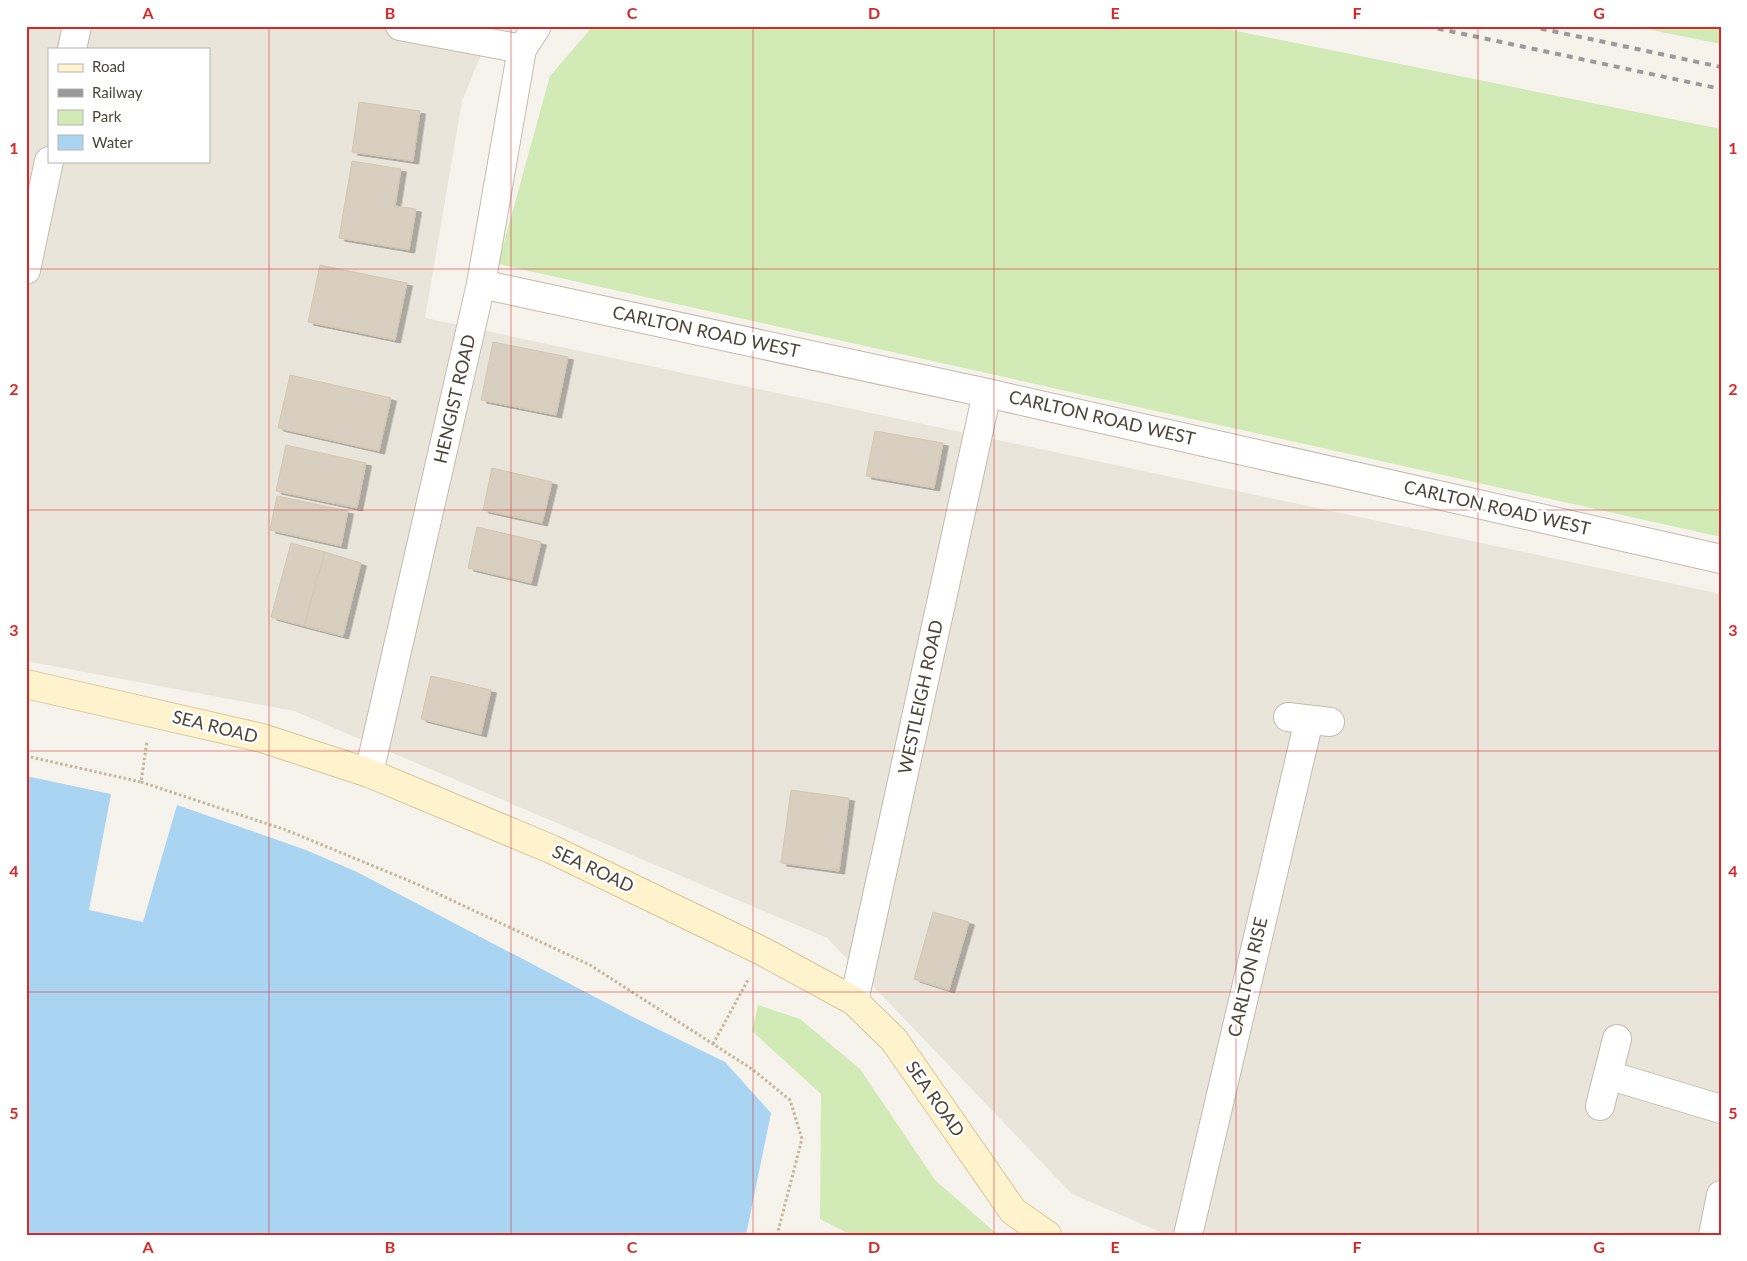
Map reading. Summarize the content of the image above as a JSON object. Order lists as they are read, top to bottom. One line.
{"streets":{"street":["CARLTON ROAD WEST","HENGIST ROAD","WESTLEIGH ROAD","SEA ROAD","CARLTON RISE"]},"crossings":[["CARLTON ROAD WEST","HENGIST ROAD"],["CARLTON ROAD WEST","WESTLEIGH ROAD"],["HENGIST ROAD","SEA ROAD"],["WESTLEIGH ROAD","SEA ROAD"]],"legend":["Road","Railway","Park","Water"],"grid":{"columns":["A","B","C","D","E","F","G"],"rows":["1","2","3","4","5"]}}
